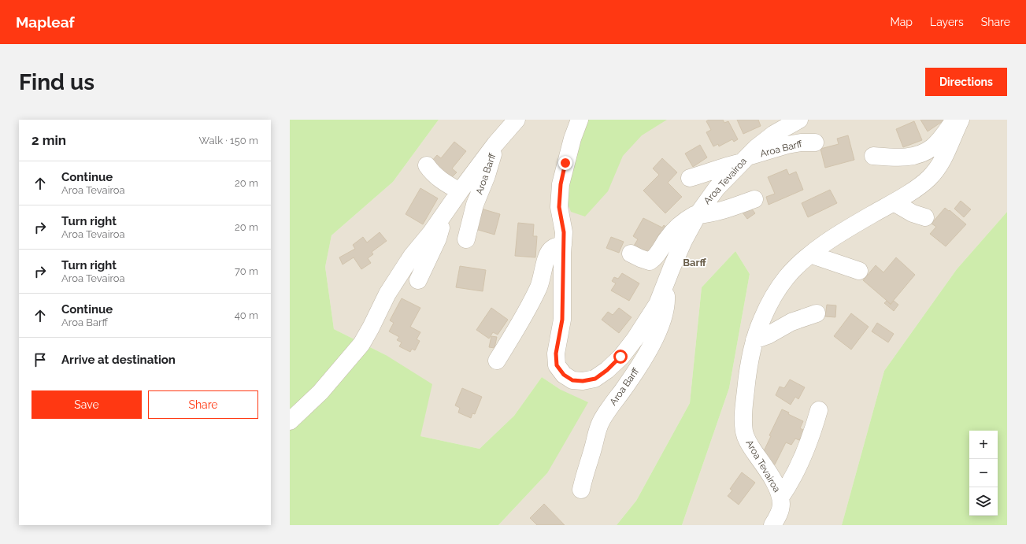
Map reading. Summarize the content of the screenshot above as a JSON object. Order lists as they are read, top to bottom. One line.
{"streets":{"street":["Aroa Barff","Aroa Tevairoa"]},"crossings":[["Aroa Barff","Aroa Tevairoa"]],"districts":["Barff"],"page":{"header":"Mapleaf","nav":["Map","Layers","Share"],"buttons":["Directions",["Save","Share"]],"title":"Find us","heading":["2 min","Walk · 150 m"],"list":[["Continue","Aroa Tevairoa","20 m"],["Turn right","Aroa Tevairoa","20 m"],["Turn right","Aroa Tevairoa","70 m"],["Continue","Aroa Barff","40 m"],"Arrive at destination"],"map_buttons":["+","−"]}}
